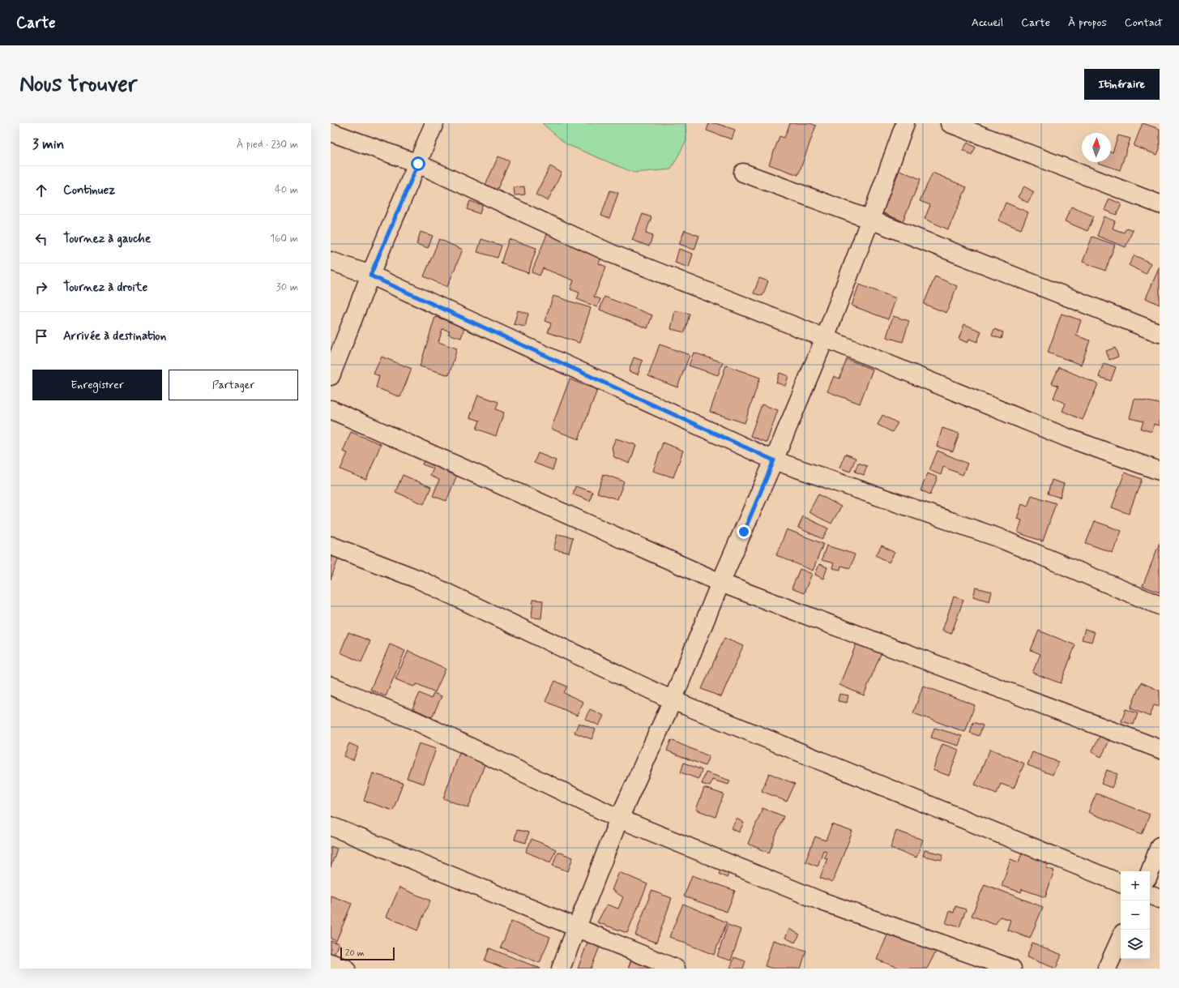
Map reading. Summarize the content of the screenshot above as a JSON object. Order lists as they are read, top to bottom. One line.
{"scale_bar":"20 m","north":"top","page":{"header":"Carte","nav":["Accueil","Carte","À propos","Contact"],"buttons":["Itinéraire",["Enregistrer","Partager"]],"title":"Nous trouver","heading":["3 min","À pied · 230 m"],"list":[["Continuez","40 m"],["Tournez à gauche","160 m"],["Tournez à droite","30 m"],"Arrivée à destination"],"map_buttons":["+","−"],"scale":"20 m"}}
